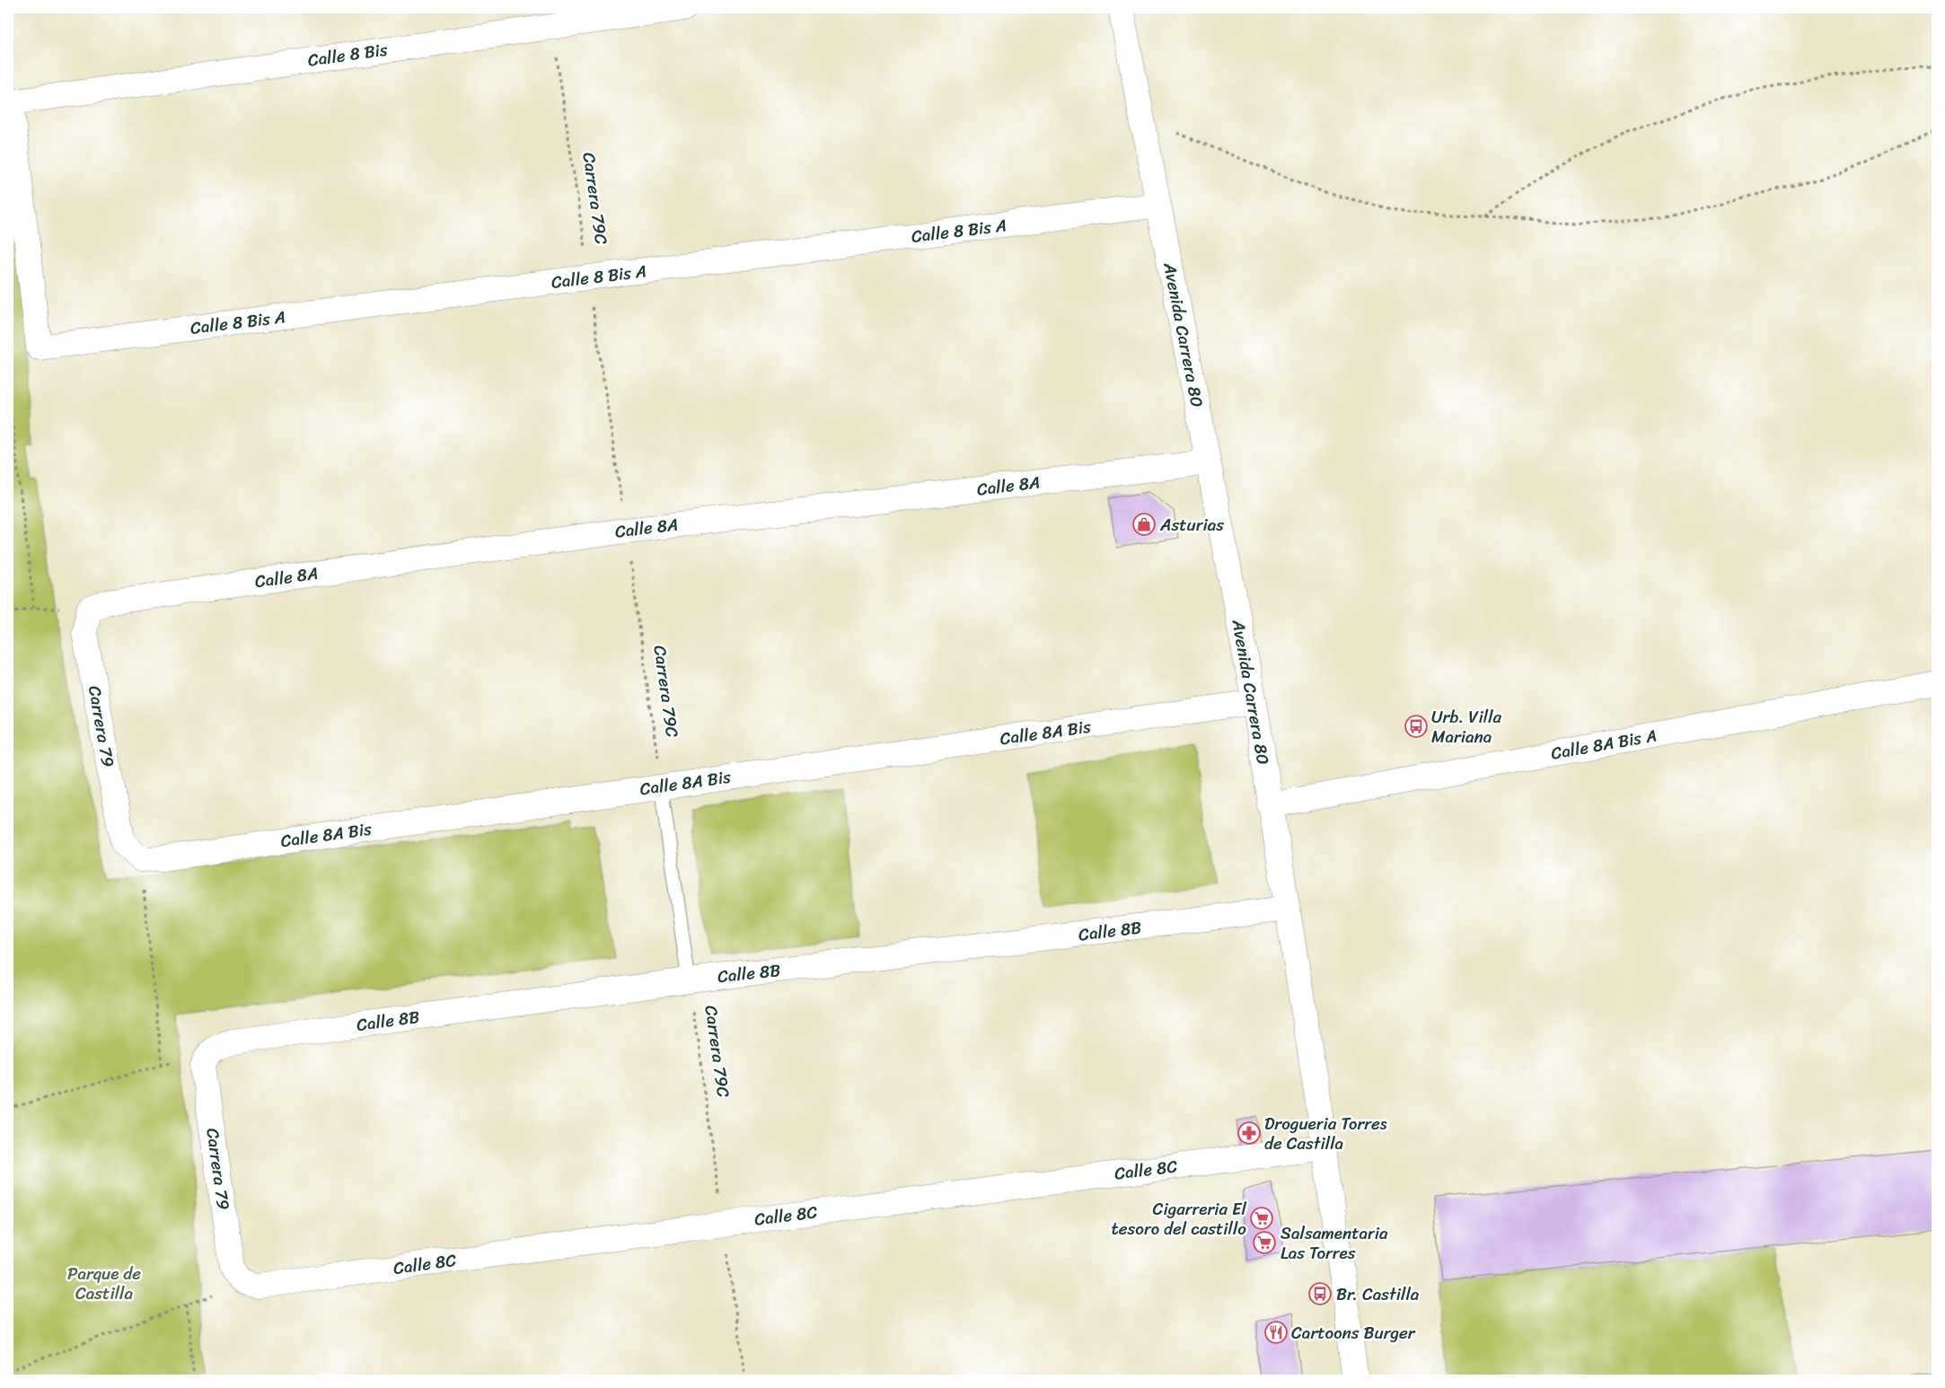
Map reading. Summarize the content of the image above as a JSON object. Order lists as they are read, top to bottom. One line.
{"streets":{"street":["Calle 8 Bis","Calle 8 Bis A","Avenida Carrera 80","Calle 8A","Carrera 79","Calle 8A Bis","Calle 8A Bis A","Calle 8B","Calle 8C"],"path":["Carrera 79C"]},"crossings":[["Calle 8 Bis","Carrera 79C"],["Calle 8 Bis","Calle 8 Bis A"],["Carrera 79C","Calle 8 Bis A"],["Carrera 79C","Calle 8A"],["Carrera 79C","Calle 8A Bis"],["Carrera 79C","Calle 8B"],["Carrera 79C","Calle 8C"],["Calle 8 Bis A","Avenida Carrera 80"],["Avenida Carrera 80","Calle 8A"],["Avenida Carrera 80","Calle 8A Bis"],["Avenida Carrera 80","Calle 8A Bis A"],["Avenida Carrera 80","Calle 8B"],["Avenida Carrera 80","Calle 8C"],["Calle 8A","Carrera 79"],["Carrera 79","Calle 8A Bis"],["Carrera 79","Calle 8B"],["Carrera 79","Calle 8C"]],"parks":["Parque de Castilla"],"places":{"shop":["Asturias"],"bus stop":["Urb. Villa Mariana","Br. Castilla"],"pharmacy":["Drogueria Torres de Castilla"],"supermarket":["Cigarreria El tesoro del castillo","Salsamentaria Las Torres"],"restaurant":["Cartoons Burger"]}}
